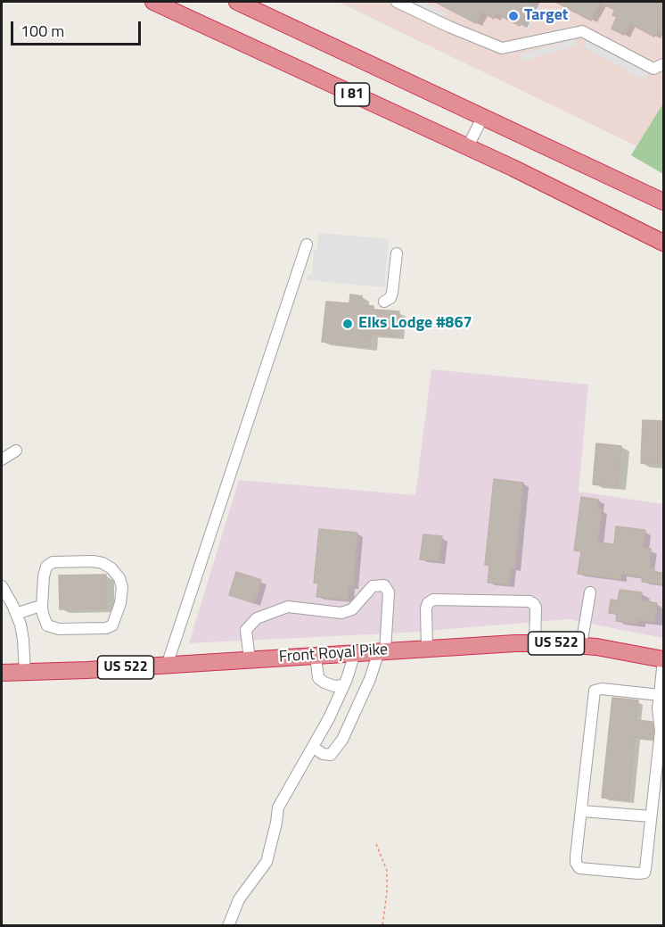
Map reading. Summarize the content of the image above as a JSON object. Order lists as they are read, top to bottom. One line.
{"streets":{"highway":["I 81","US 522","Front Royal Pike"]},"places":["Target","Elks Lodge #867"],"scale_bar":"100 m"}
